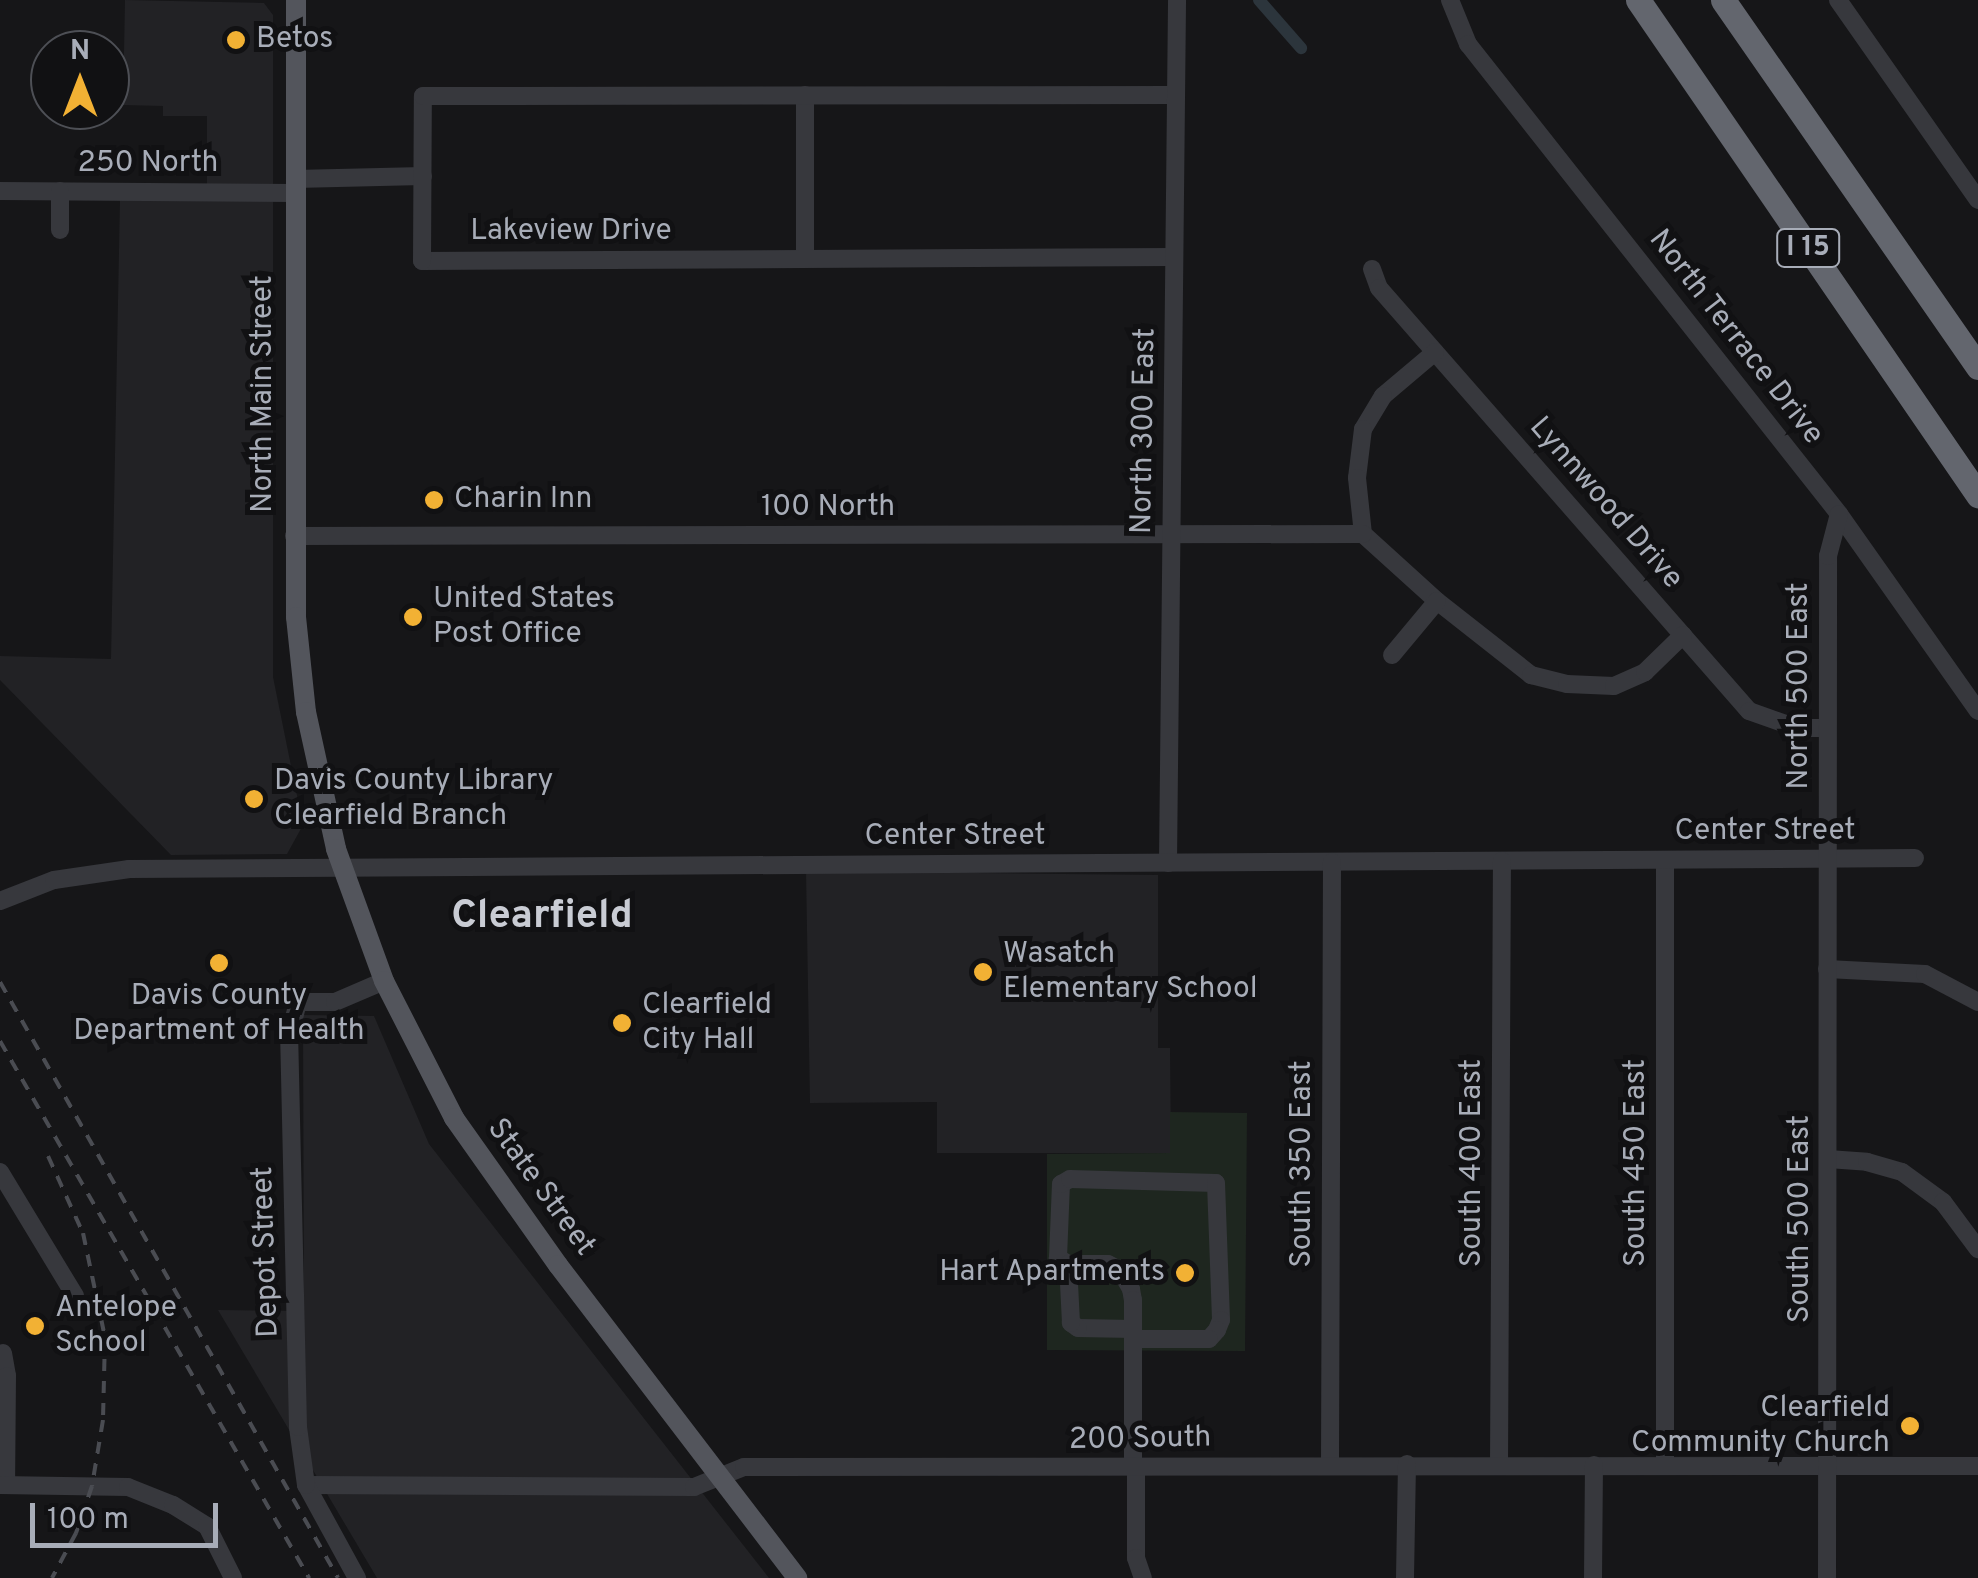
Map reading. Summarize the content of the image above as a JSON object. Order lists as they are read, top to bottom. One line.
{"streets":{"highway":["I 15"],"main road":["North Main Street","State Street"],"street":["250 North","Lakeview Drive","North Terrace Drive","North 300 East","Lynnwood Drive","100 North","North 500 East","Center Street","South 400 East","South 450 East","South 350 East","South 500 East","Depot Street","200 South"]},"crossings":[["250 North","North Main Street"],["Lakeview Drive","North 300 East"],["North Terrace Drive","North 500 East"],["North Main Street","100 North"],["North Main Street","State Street"],["North 300 East","100 North"],["North 300 East","Center Street"],["Lynnwood Drive","North 500 East"],["North 500 East","Center Street"],["North 500 East","South 500 East"],["Center Street","South 400 East"],["Center Street","South 450 East"],["Center Street","South 350 East"],["Center Street","State Street"],["Center Street","South 500 East"],["South 400 East","200 South"],["South 450 East","200 South"],["South 350 East","200 South"],["State Street","Depot Street"],["State Street","200 South"],["South 500 East","200 South"],["Depot Street","200 South"]],"districts":["Clearfield"],"places":["Betos","Charin Inn","United States Post Office","Davis County Library Clearfield Branch","Davis County Department of Health","Wasatch Elementary School","Clearfield City Hall","Hart Apartments","Antelope School","Clearfield Community Church"],"scale_bar":"100 m","north":"top"}
